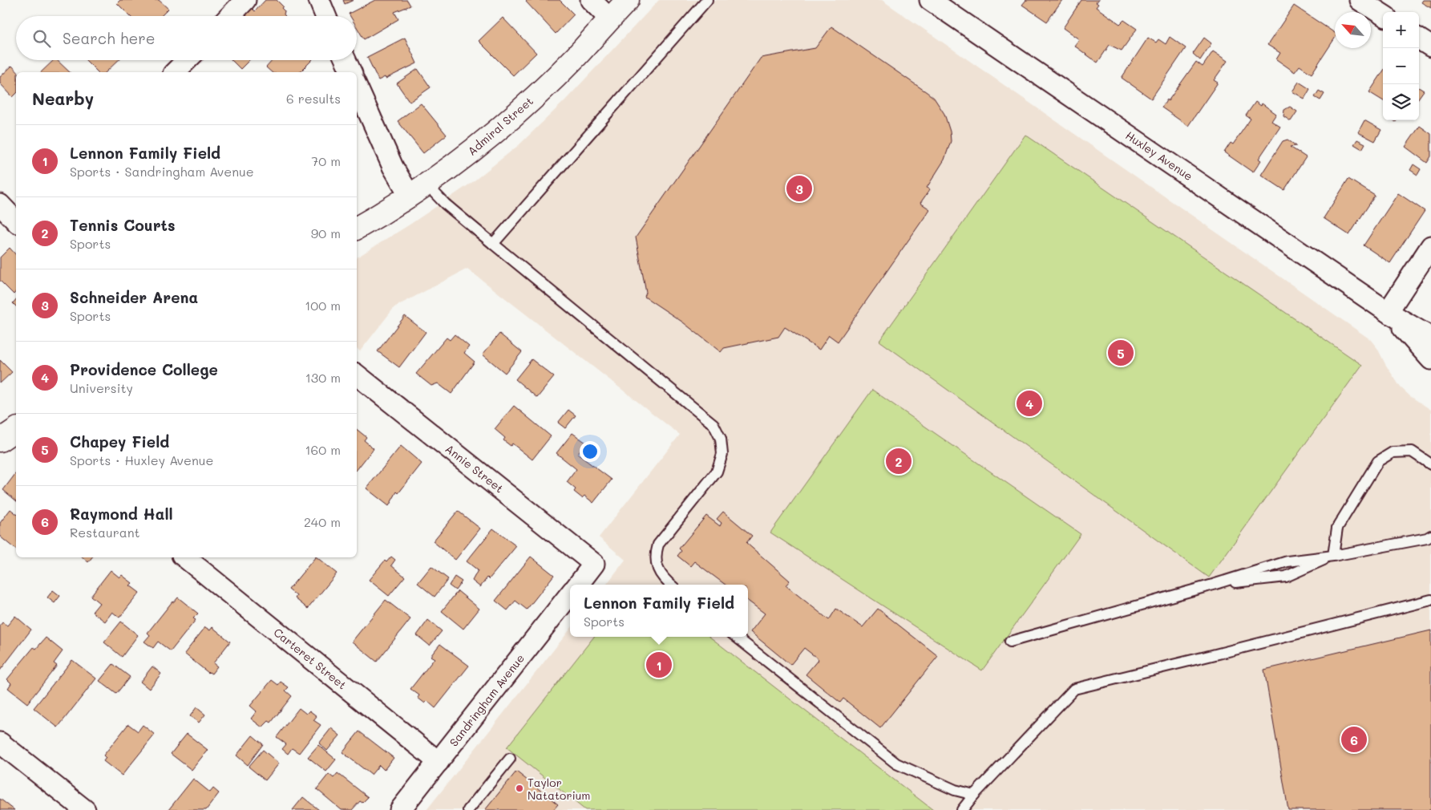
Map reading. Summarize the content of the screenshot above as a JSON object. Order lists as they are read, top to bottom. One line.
{"streets":{"main road":["Admiral Street"],"street":["Huxley Avenue","Annie Street","Carteret Street","Sandringham Avenue"]},"crossings":[["Carteret Street","Sandringham Avenue"]],"places":["Taylor Natatorium"],"north":"top left","page":{"map_buttons":["+","−"],"search":"Search here","heading":["Nearby","6 results"],"list":[{"mark":"1","name":"Lennon Family Field","note":"Sports · Sandringham Avenue","value":"70 m"},{"mark":"2","name":"Tennis Courts","note":"Sports","value":"90 m"},{"mark":"3","name":"Schneider Arena","note":"Sports","value":"100 m"},{"mark":"4","name":"Providence College","note":"University","value":"130 m"},{"mark":"5","name":"Chapey Field","note":"Sports · Huxley Avenue","value":"160 m"},{"mark":"6","name":"Raymond Hall","note":"Restaurant","value":"240 m"}],"pins":["3","5","4","2","1","6"],"popup":["Lennon Family Field","Sports"]}}
